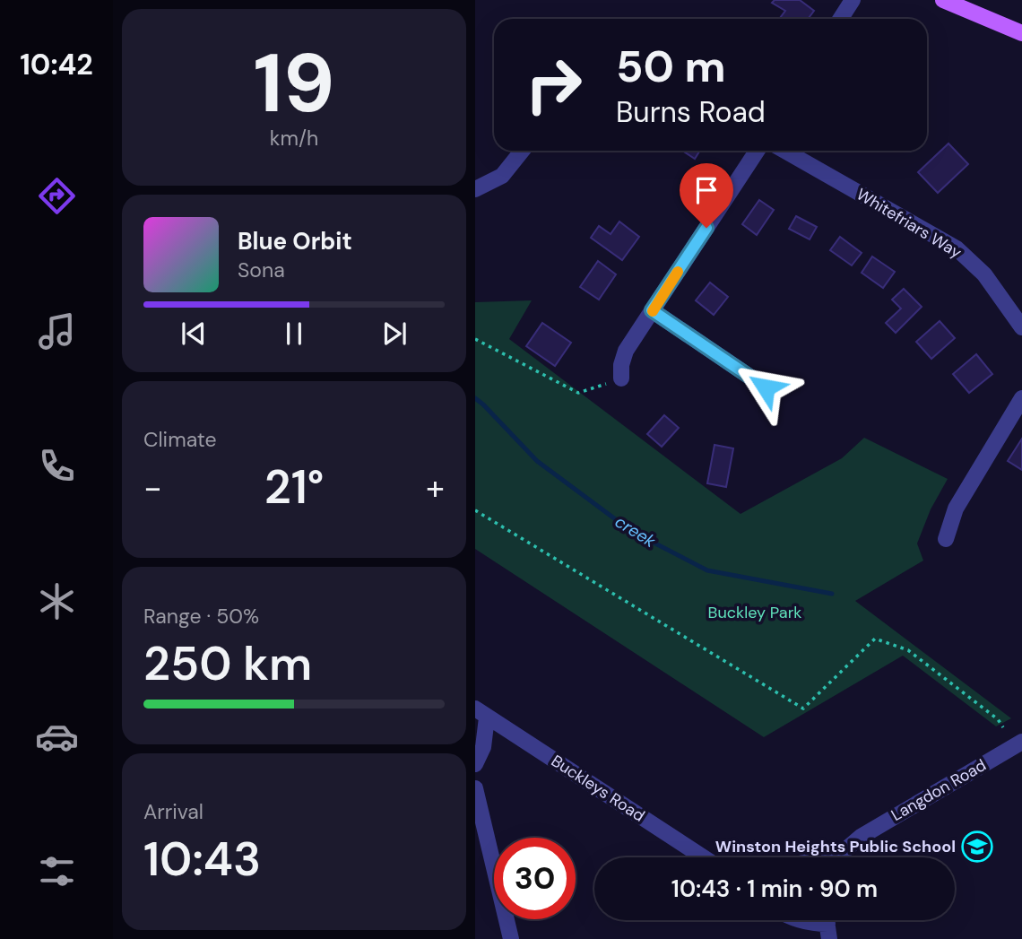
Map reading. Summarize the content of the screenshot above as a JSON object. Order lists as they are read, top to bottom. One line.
{"streets":{"street":["Whitefriars Way","Buckleys Road","Langdon Road"]},"water":["creek"],"parks":["Buckley Park"],"places":{"school or university":["Winston Heights Public School"]},"page":{"tabs":"10:42","tile":[["19","km/h"],"Climate",["Range · 50%","250 km"],["Arrival","10:43"]],"turn":["50 m","Burns Road"],"song":["Blue Orbit","Sona"],"heat":["−","21°","+"],"limit":"30","trip":"10:43 · 1 min · 90 m"}}
